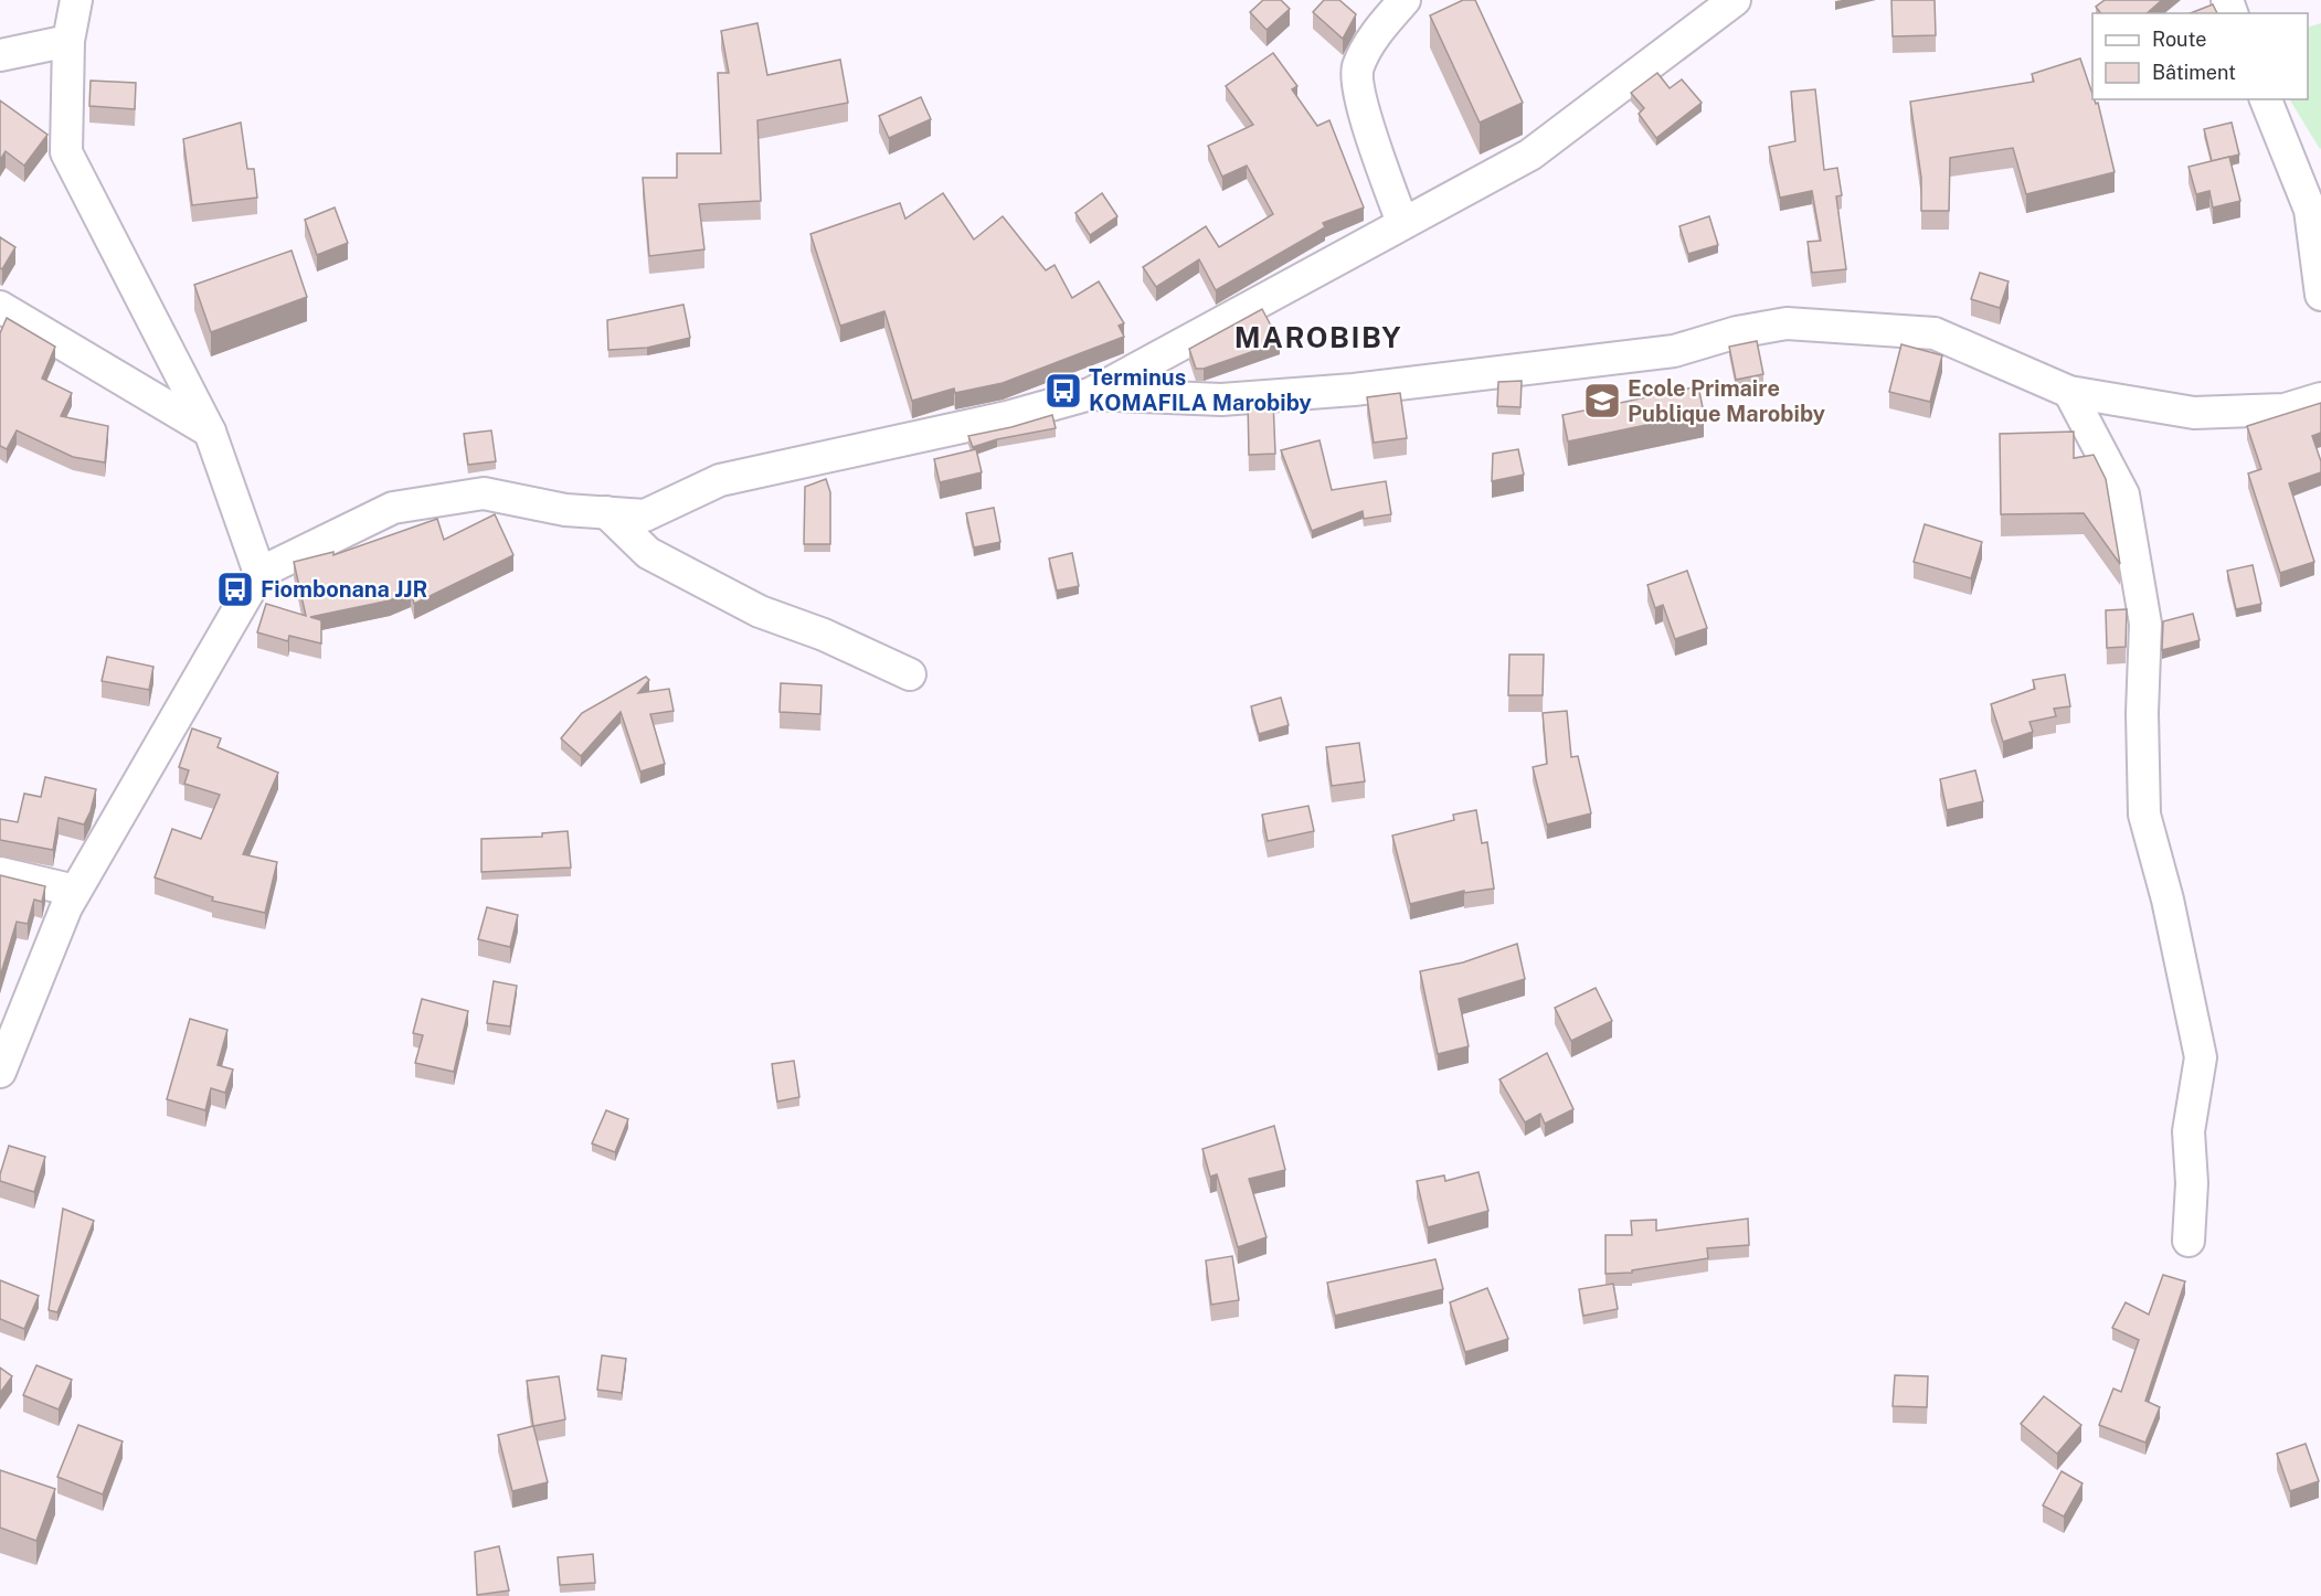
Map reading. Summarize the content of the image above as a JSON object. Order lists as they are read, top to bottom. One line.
{"districts":["MAROBIBY"],"places":{"bus stop":["Terminus KOMAFILA Marobiby","Fiombonana JJR"],"school or university":["Ecole Primaire Publique Marobiby"]},"legend":["Route","Bâtiment"]}
